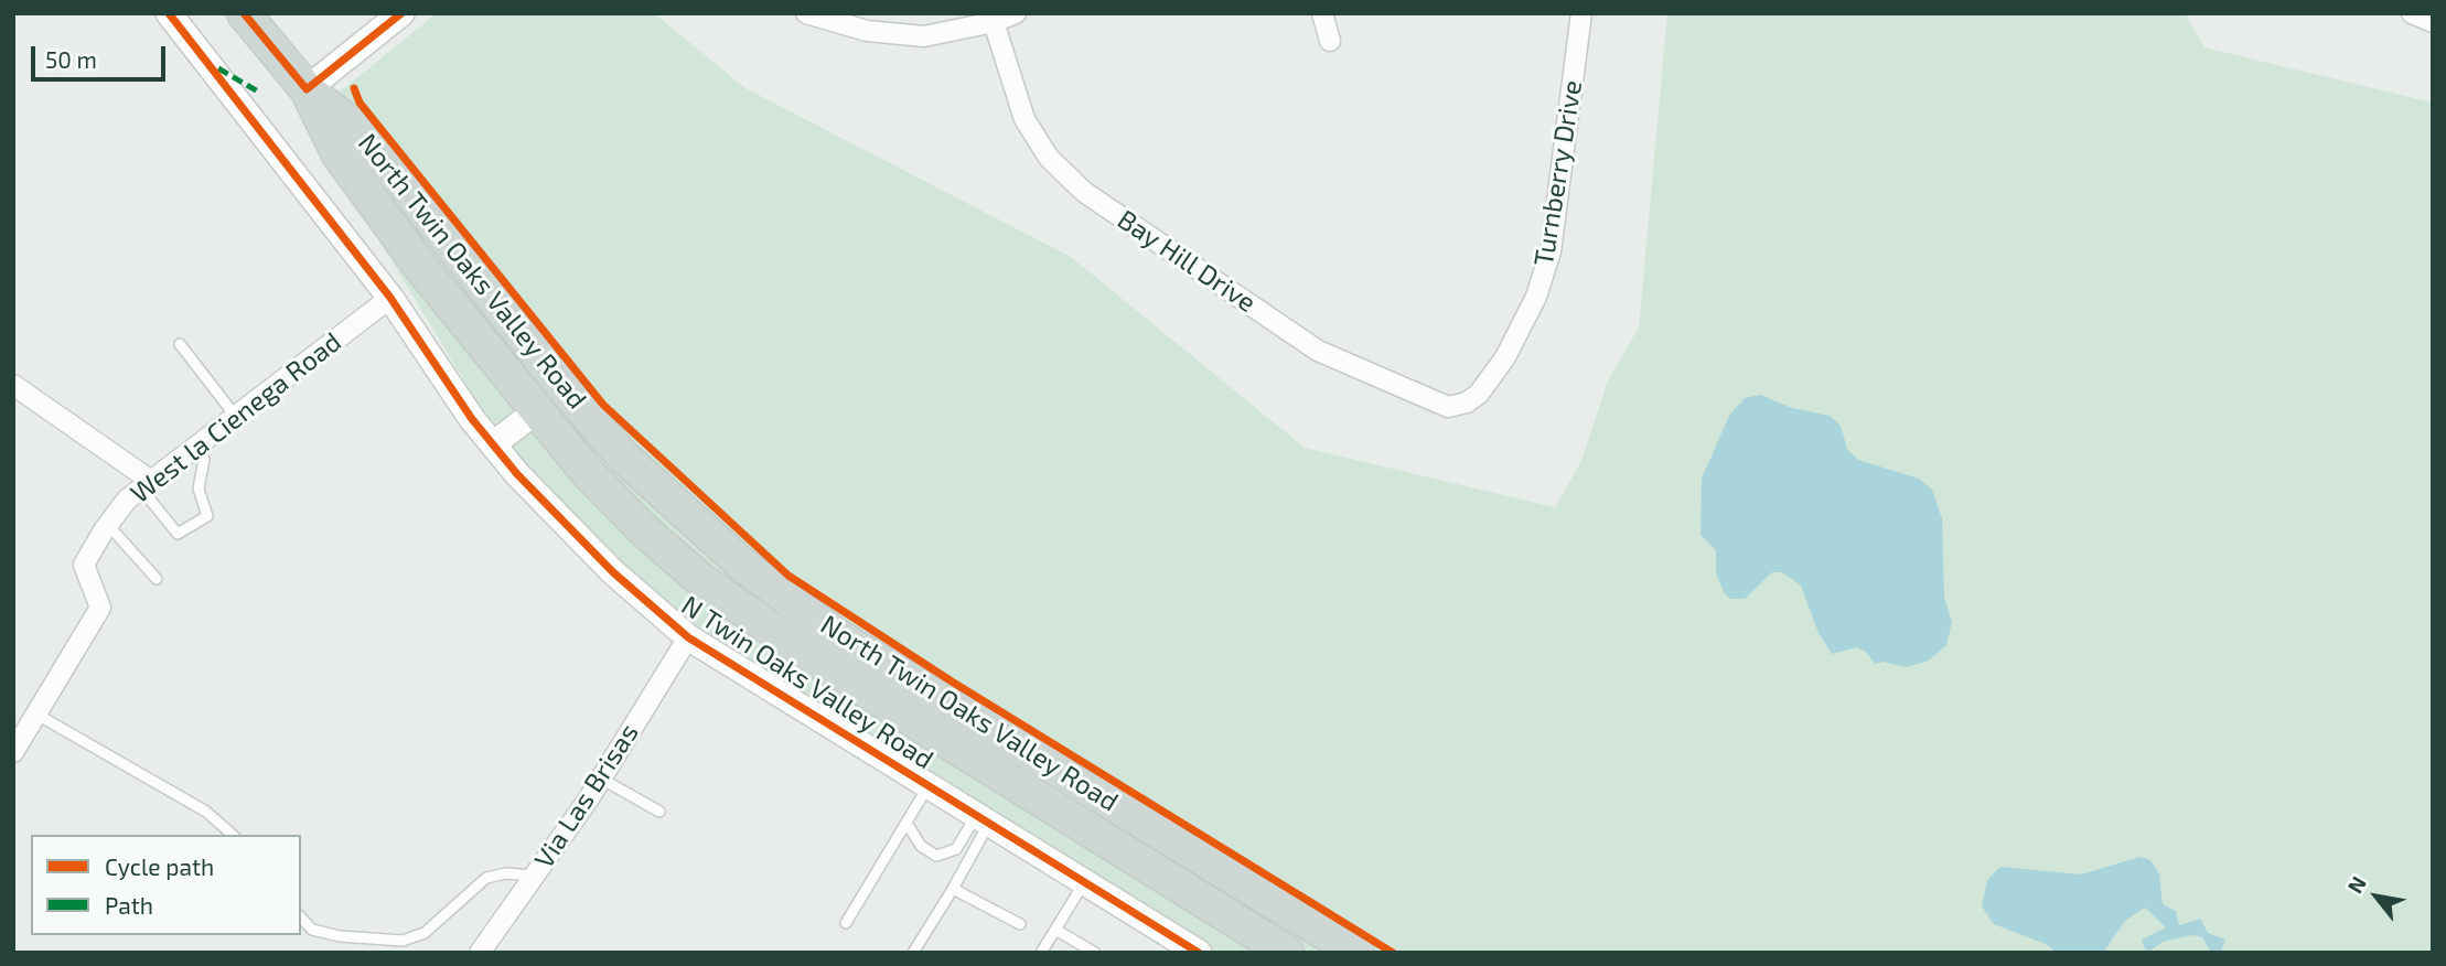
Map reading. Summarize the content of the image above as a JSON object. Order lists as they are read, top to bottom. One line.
{"streets":{"main road":["North Twin Oaks Valley Road"],"street":["Turnberry Drive","Bay Hill Drive","West la Cienega Road","N Twin Oaks Valley Road","Via Las Brisas"]},"crossings":[["Turnberry Drive","Bay Hill Drive"],["West la Cienega Road","N Twin Oaks Valley Road"],["N Twin Oaks Valley Road","Via Las Brisas"]],"legend":["Cycle path","Path"],"scale_bar":"50 m","north":"top left"}
